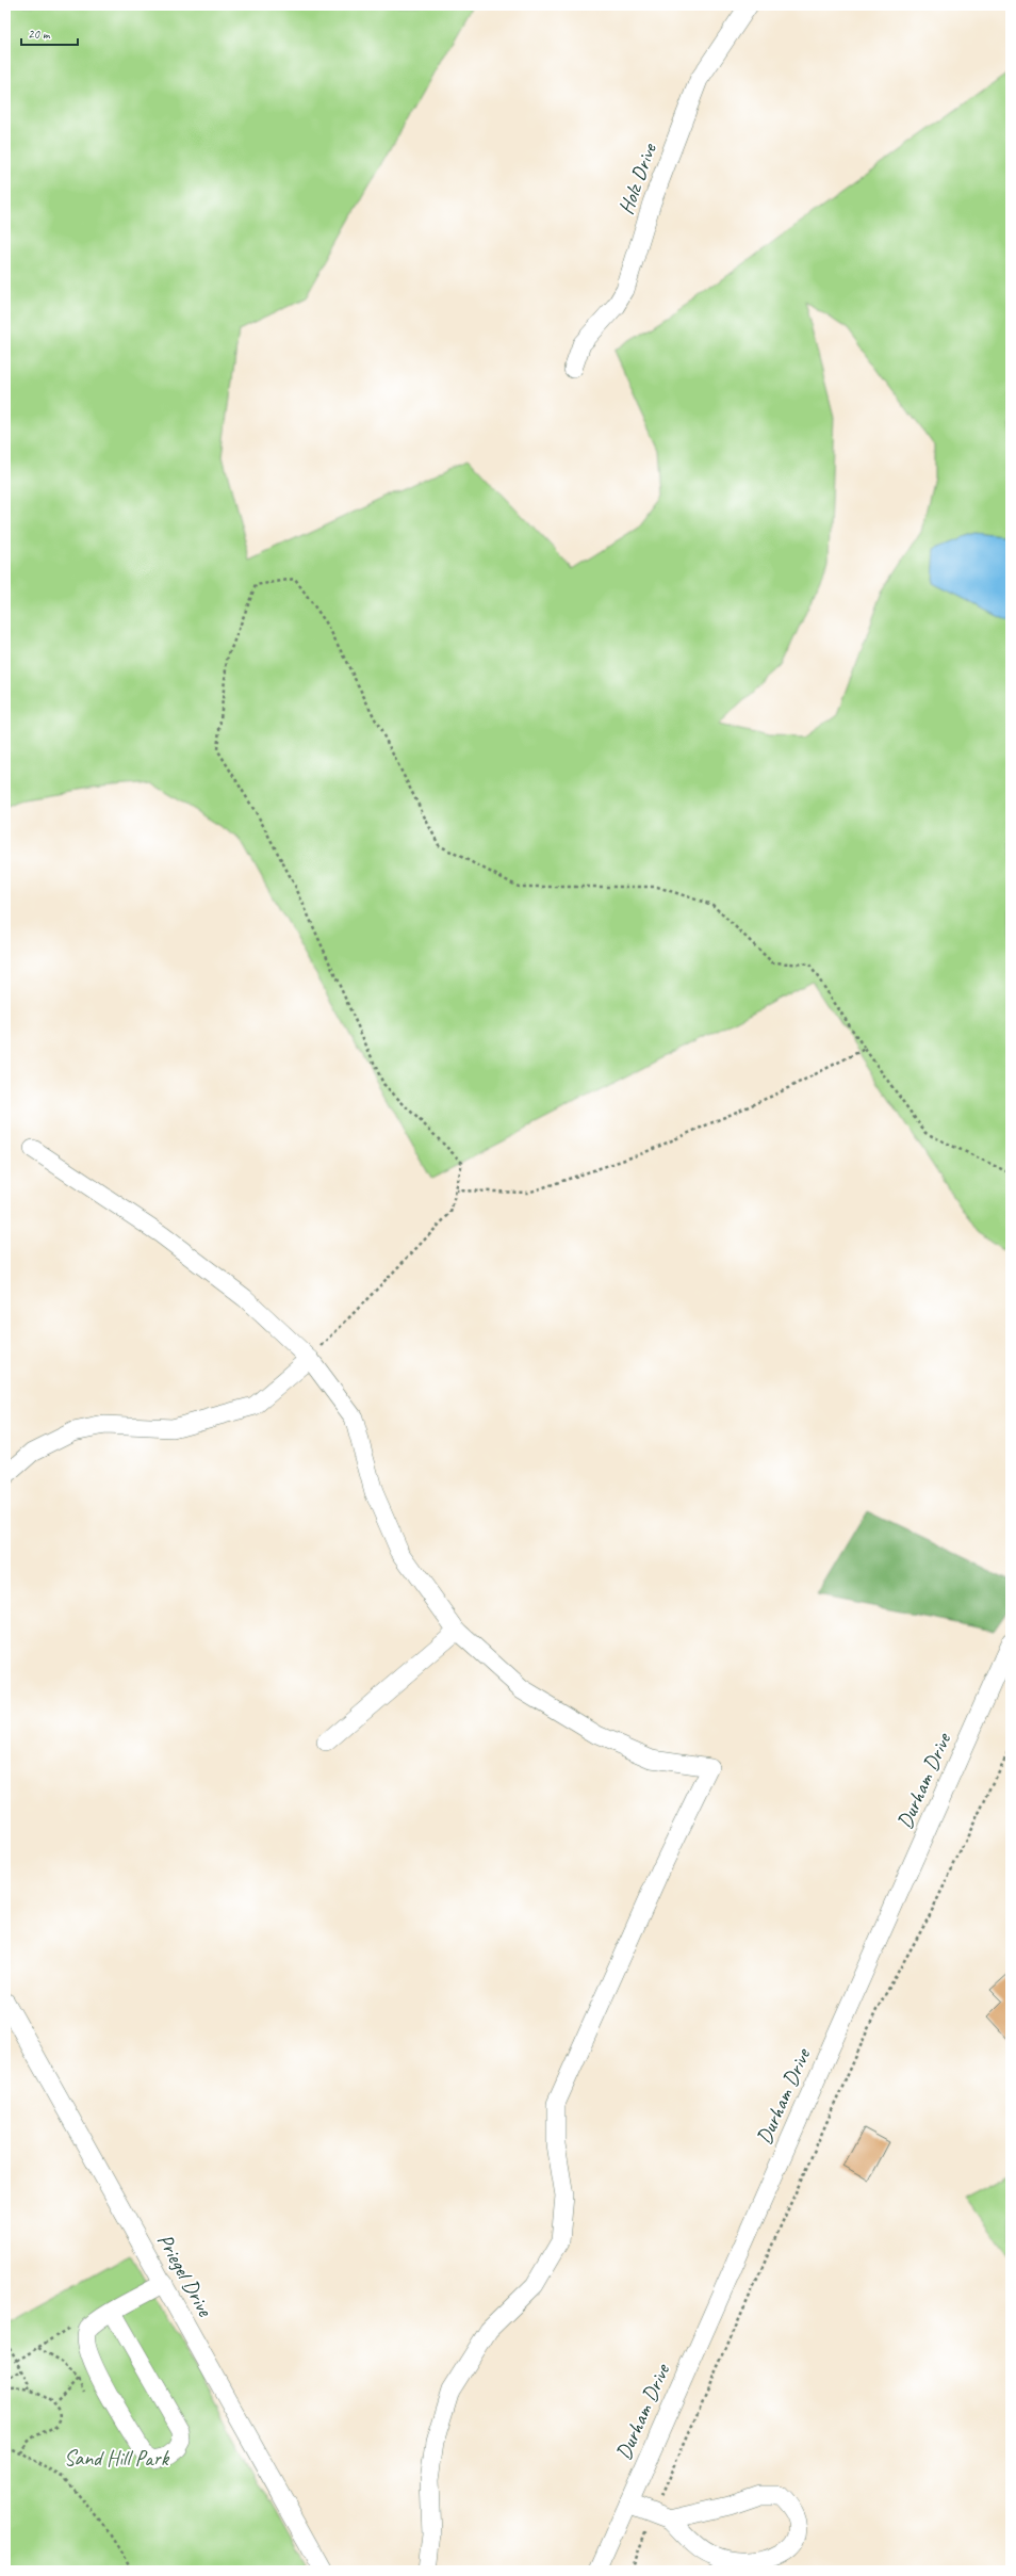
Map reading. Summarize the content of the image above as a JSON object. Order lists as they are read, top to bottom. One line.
{"streets":{"street":["Holz Drive","Durham Drive","Priegel Drive"]},"parks":["Sand Hill Park"],"scale_bar":"20 m"}
